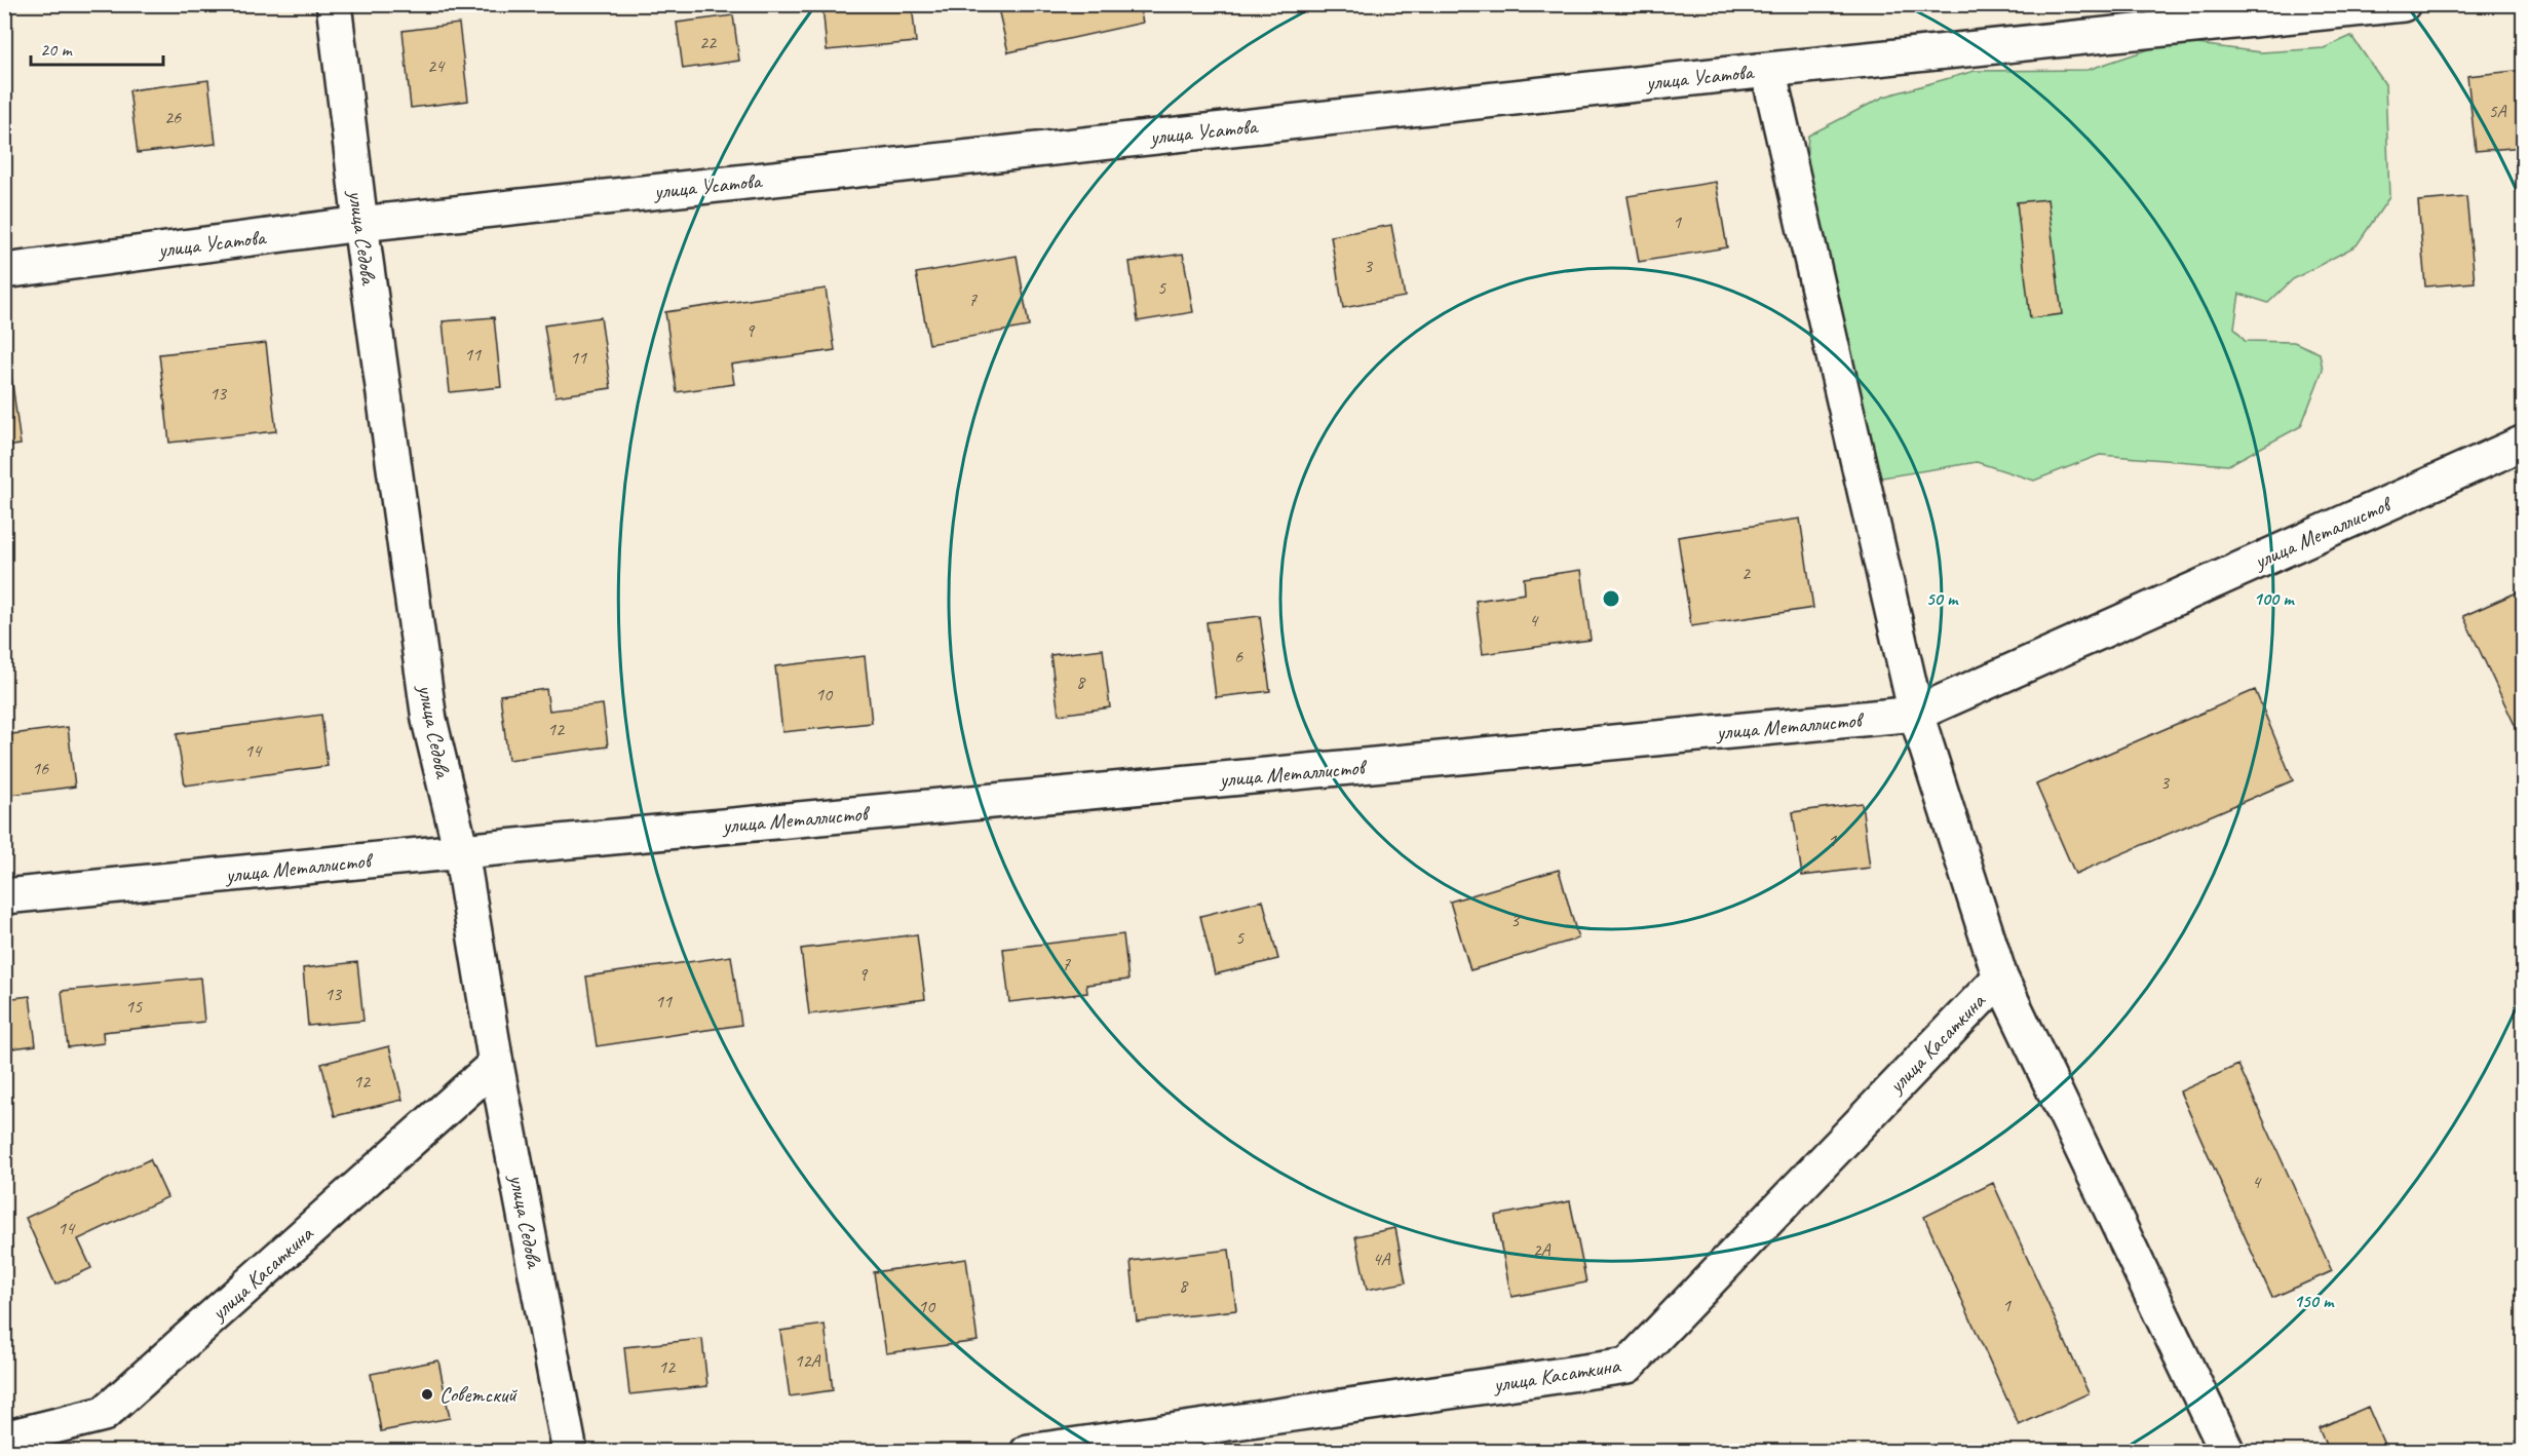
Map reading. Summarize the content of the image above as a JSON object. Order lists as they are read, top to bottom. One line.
{"streets":{"street":["улица Усатова","улица Седова","улица Металлистов","улица Касаткина"]},"crossings":[["улица Усатова","улица Седова"],["улица Седова","улица Металлистов"],["улица Седова","улица Касаткина"]],"places":["Советский"],"house_numbers":["22","24","5А","26","1","3","5","7","9","11","11","13","2","4","6","8","10","12","14","16","3","1","3","5","7","9","13","11","15","12","4","14","2А","4А","8","1","10","12А","12"],"scale_bar":"20 m","rings":["50 m","100 m","150 m"]}
